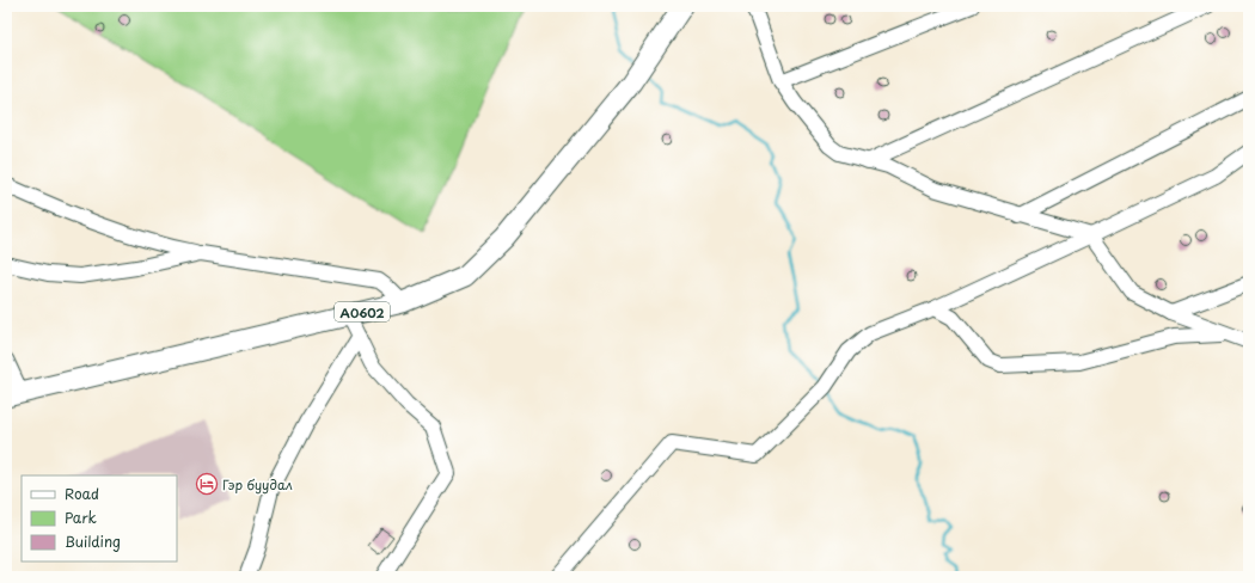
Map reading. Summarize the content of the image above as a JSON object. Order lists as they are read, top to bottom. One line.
{"streets":{"highway":["A0602"]},"places":{"hotel":["Гэр буудал"]},"legend":["Road","Park","Building"]}
